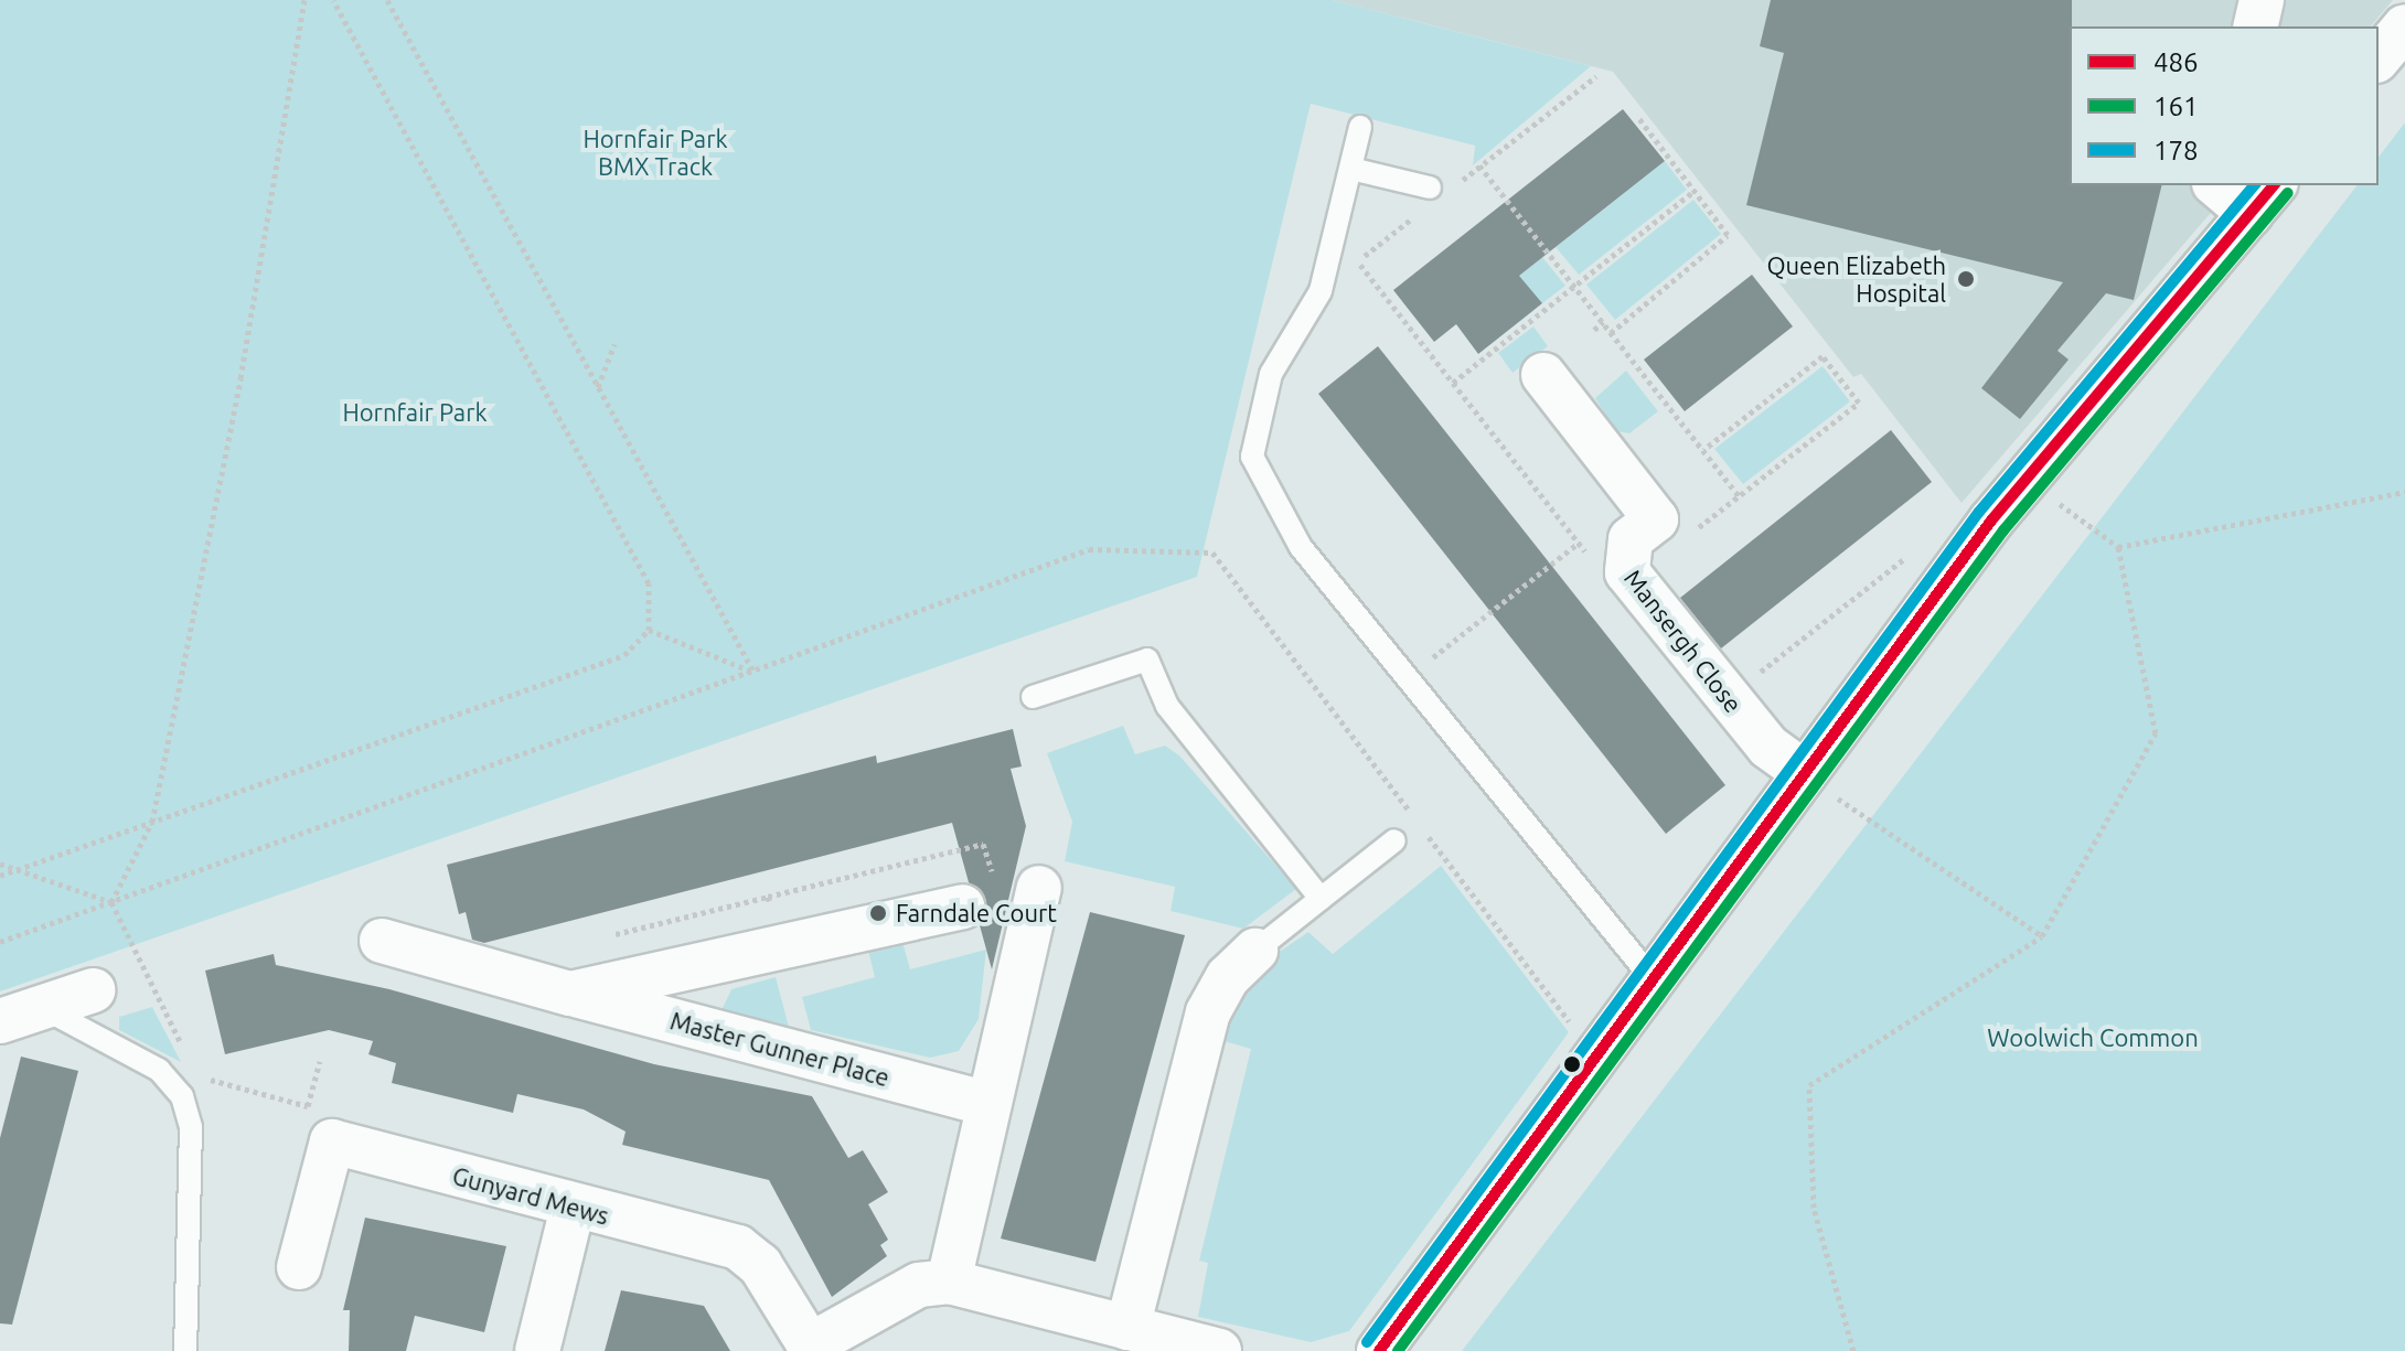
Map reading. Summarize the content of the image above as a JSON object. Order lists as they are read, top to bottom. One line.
{"streets":{"street":["Mansergh Close","Master Gunner Place","Gunyard Mews"]},"parks":["Hornfair Park BMX Track","Hornfair Park","Woolwich Common"],"places":["Queen Elizabeth Hospital","Farndale Court"],"lines":["transit line 486","transit line 178","transit line 161"],"legend":["486","161","178"]}
